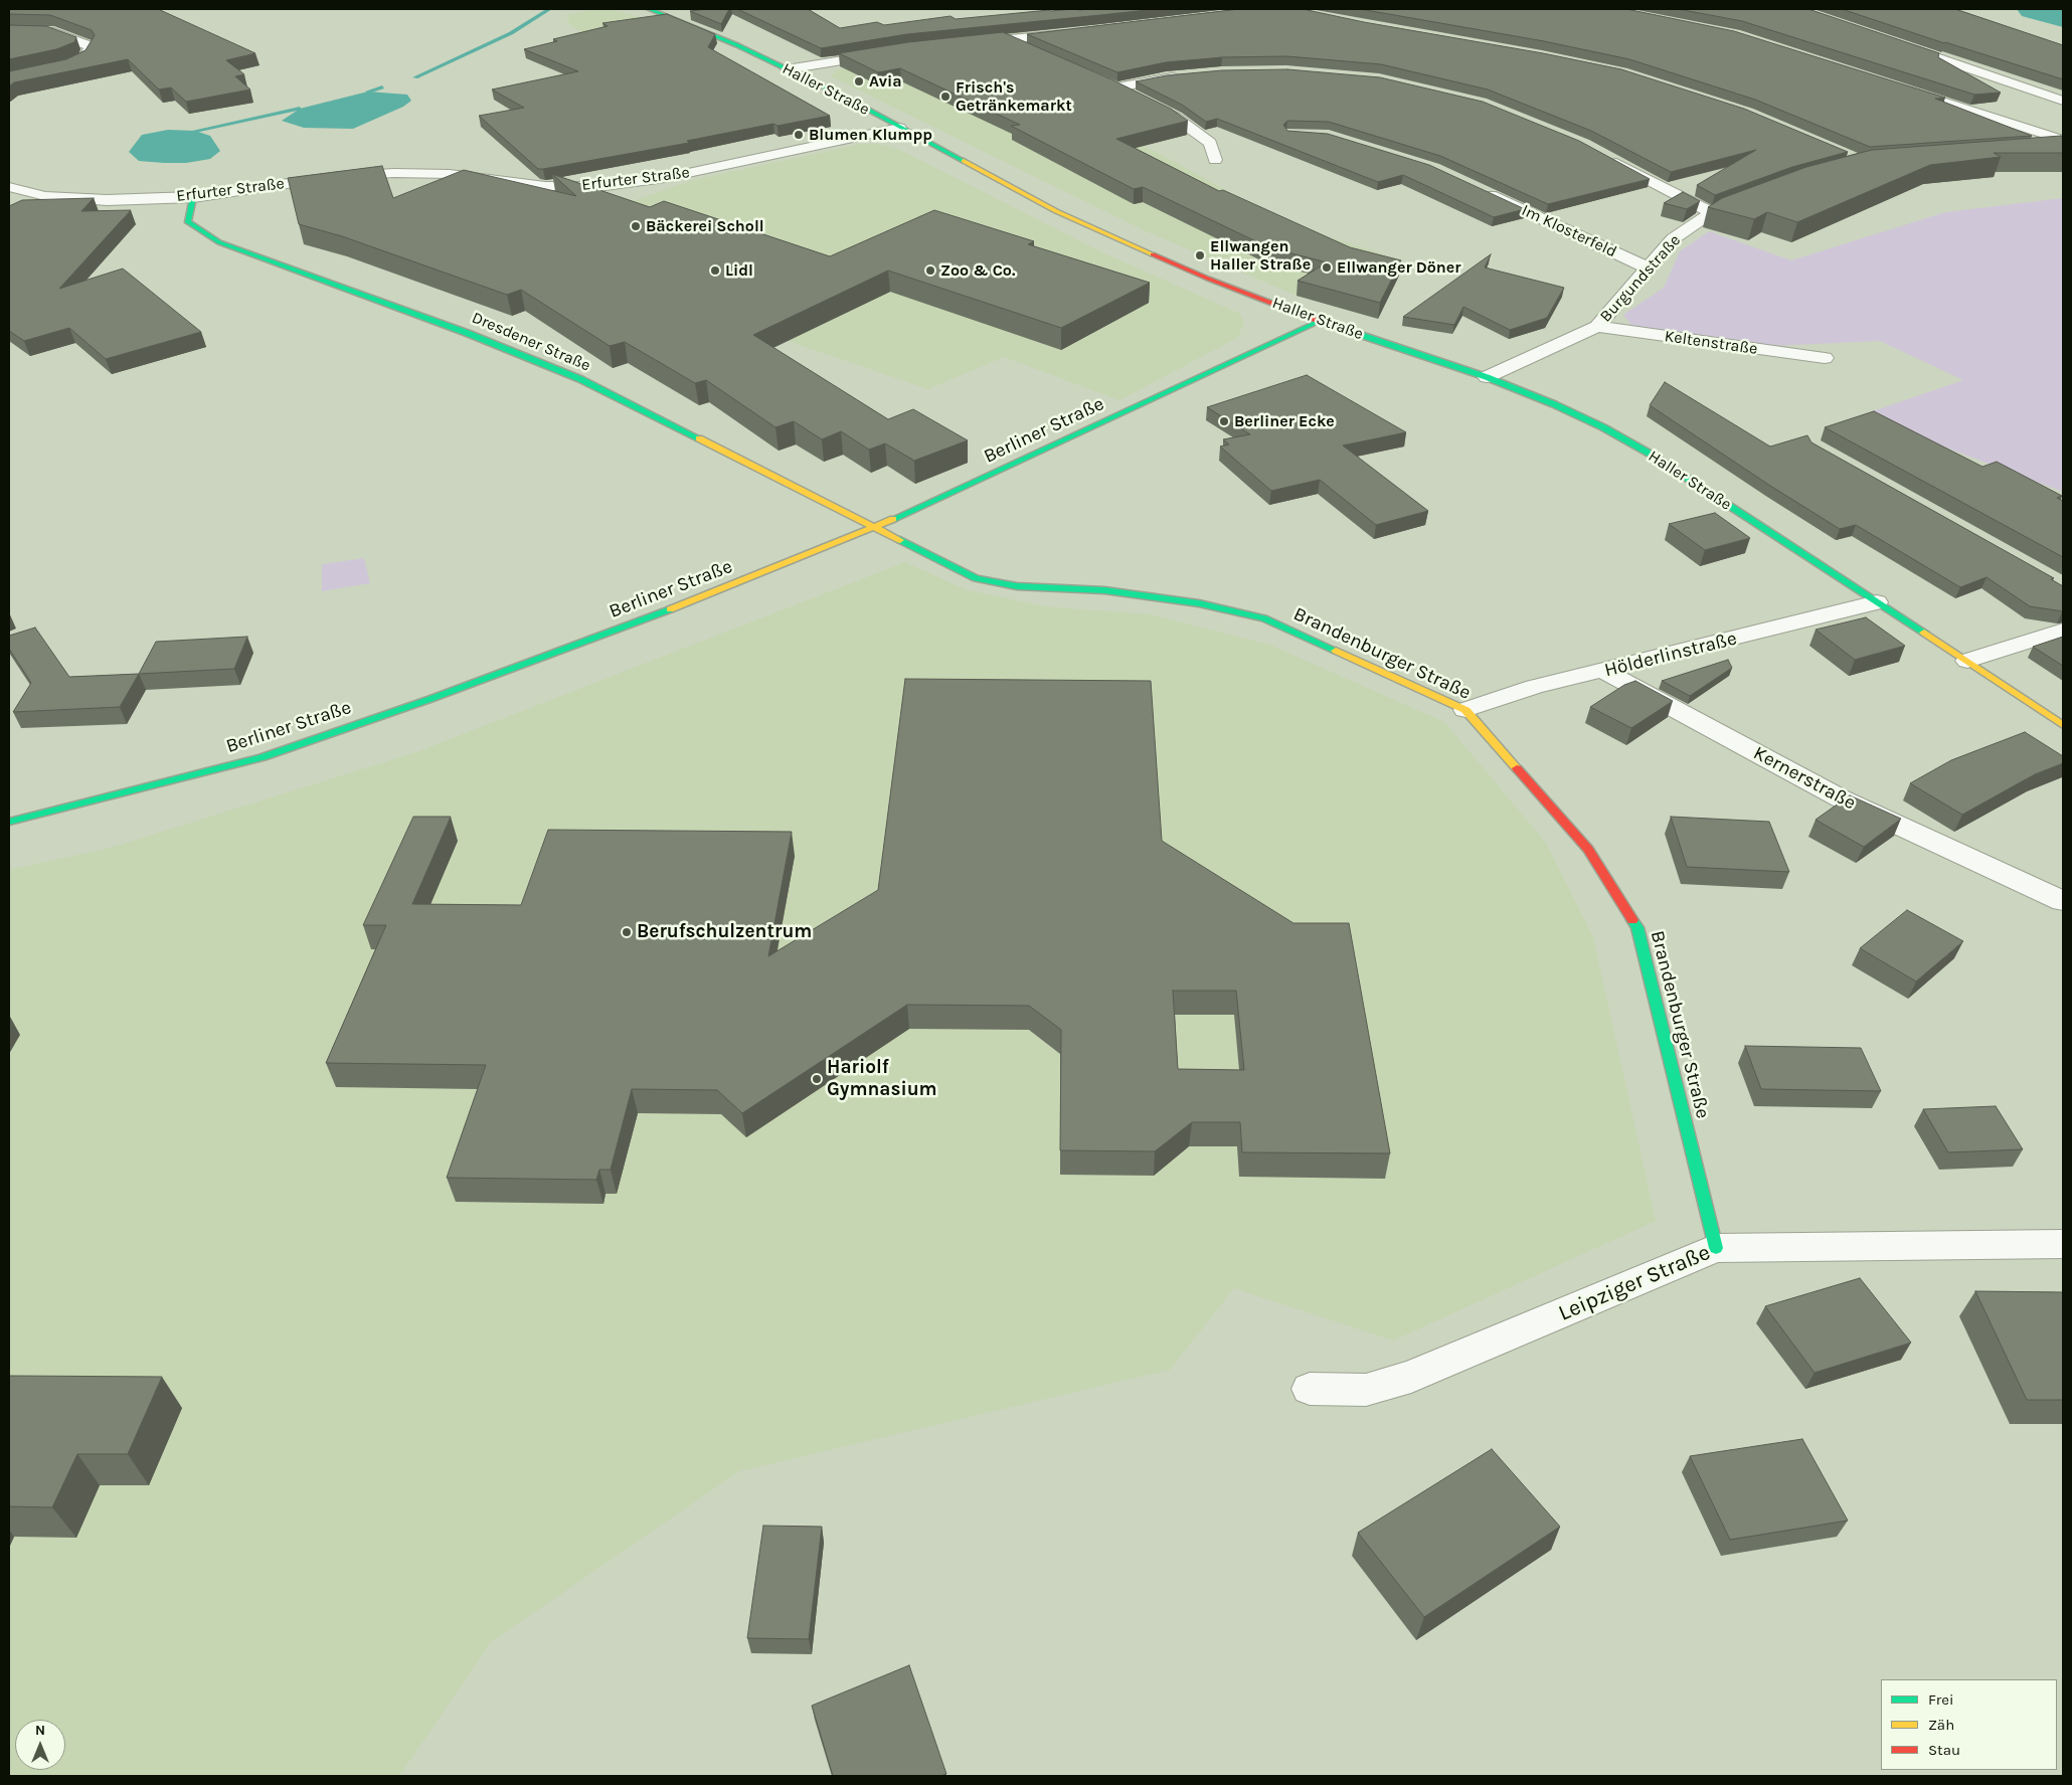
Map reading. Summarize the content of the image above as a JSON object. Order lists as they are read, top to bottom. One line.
{"streets":{"street":["Haller Straße","Erfurter Straße","Im Klosterfeld","Burgundstraße","Dresdener Straße","Keltenstraße","Berliner Straße","Brandenburger Straße","Hölderlinstraße","Kernerstraße","Leipziger Straße"]},"crossings":[["Haller Straße","Erfurter Straße"],["Haller Straße","Burgundstraße"],["Haller Straße","Berliner Straße"],["Haller Straße","Hölderlinstraße"],["Erfurter Straße","Dresdener Straße"],["Im Klosterfeld","Burgundstraße"],["Burgundstraße","Keltenstraße"],["Dresdener Straße","Berliner Straße"],["Dresdener Straße","Brandenburger Straße"],["Berliner Straße","Brandenburger Straße"],["Brandenburger Straße","Hölderlinstraße"],["Brandenburger Straße","Leipziger Straße"],["Hölderlinstraße","Kernerstraße"]],"places":["Avia","Frisch's Getränkemarkt","Blumen Klumpp","Bäckerei Scholl","Ellwangen Haller Straße","Ellwanger Döner","Lidl","Zoo & Co.","Berliner Ecke","Berufschulzentrum","Hariolf Gymnasium"],"legend":["Frei","Zäh","Stau"],"north":"top"}
